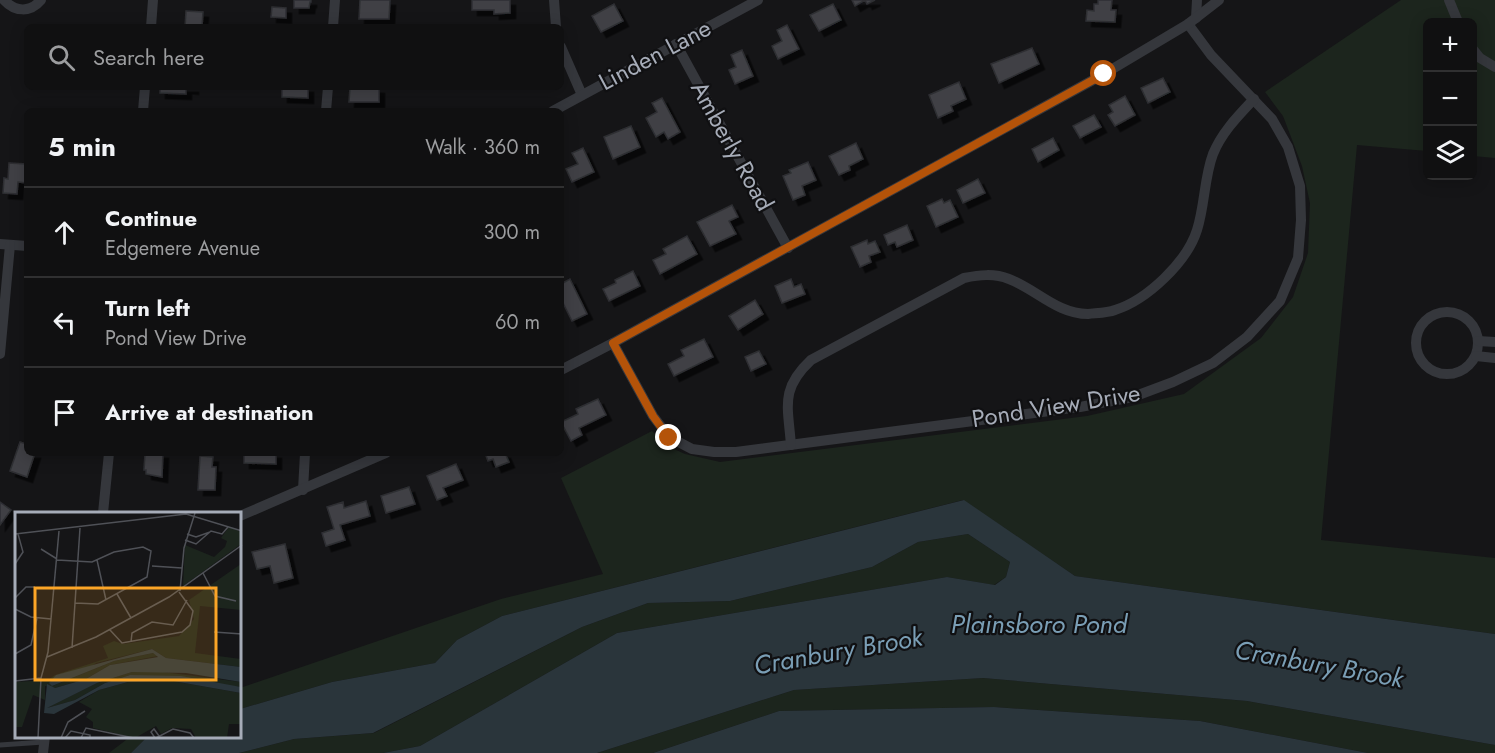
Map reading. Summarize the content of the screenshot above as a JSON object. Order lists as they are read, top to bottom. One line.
{"streets":{"street":["Linden Lane","Amberly Road","Pond View Drive"]},"crossings":[["Linden Lane","Amberly Road"]],"water":["Plainsboro Pond","Cranbury Brook"],"page":{"map_buttons":["+","−"],"search":"Search here","heading":["5 min","Walk · 360 m"],"list":[["Continue","Edgemere Avenue","300 m"],["Turn left","Pond View Drive","60 m"],"Arrive at destination"]}}
